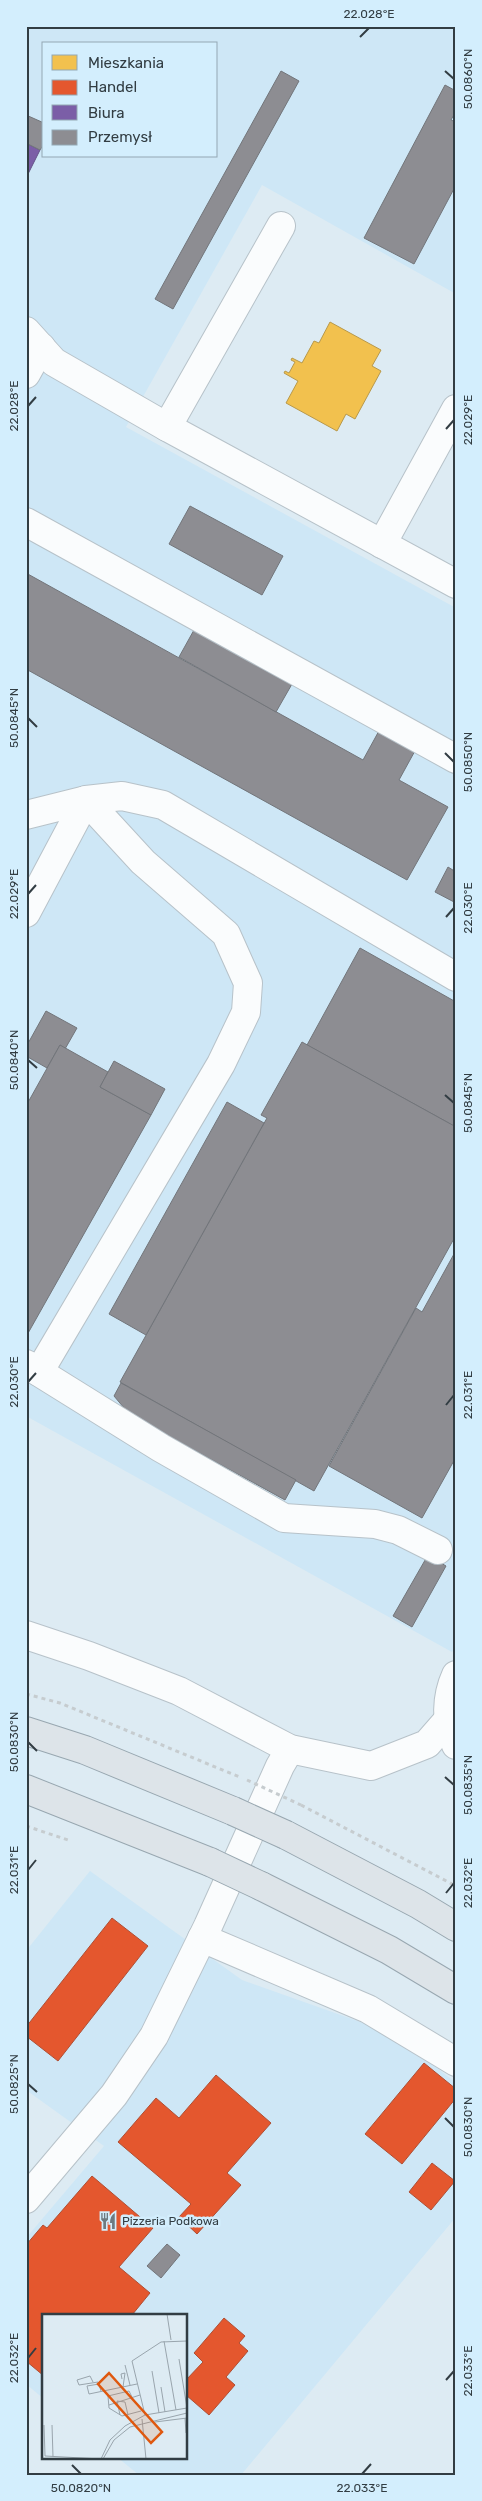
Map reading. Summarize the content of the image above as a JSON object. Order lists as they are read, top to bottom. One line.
{"places":{"restaurant":["Pizzeria Podkowa"]},"legend":["Mieszkania","Handel","Biura","Przemysł"],"coordinates":["22.028°E","50.0860°N","22.029°E","50.0845°N","50.0850°N","22.030°E","50.0840°N","22.031°E","50.0830°N","50.0835°N","22.032°E","50.0825°N","22.033°E","50.0820°N"]}
